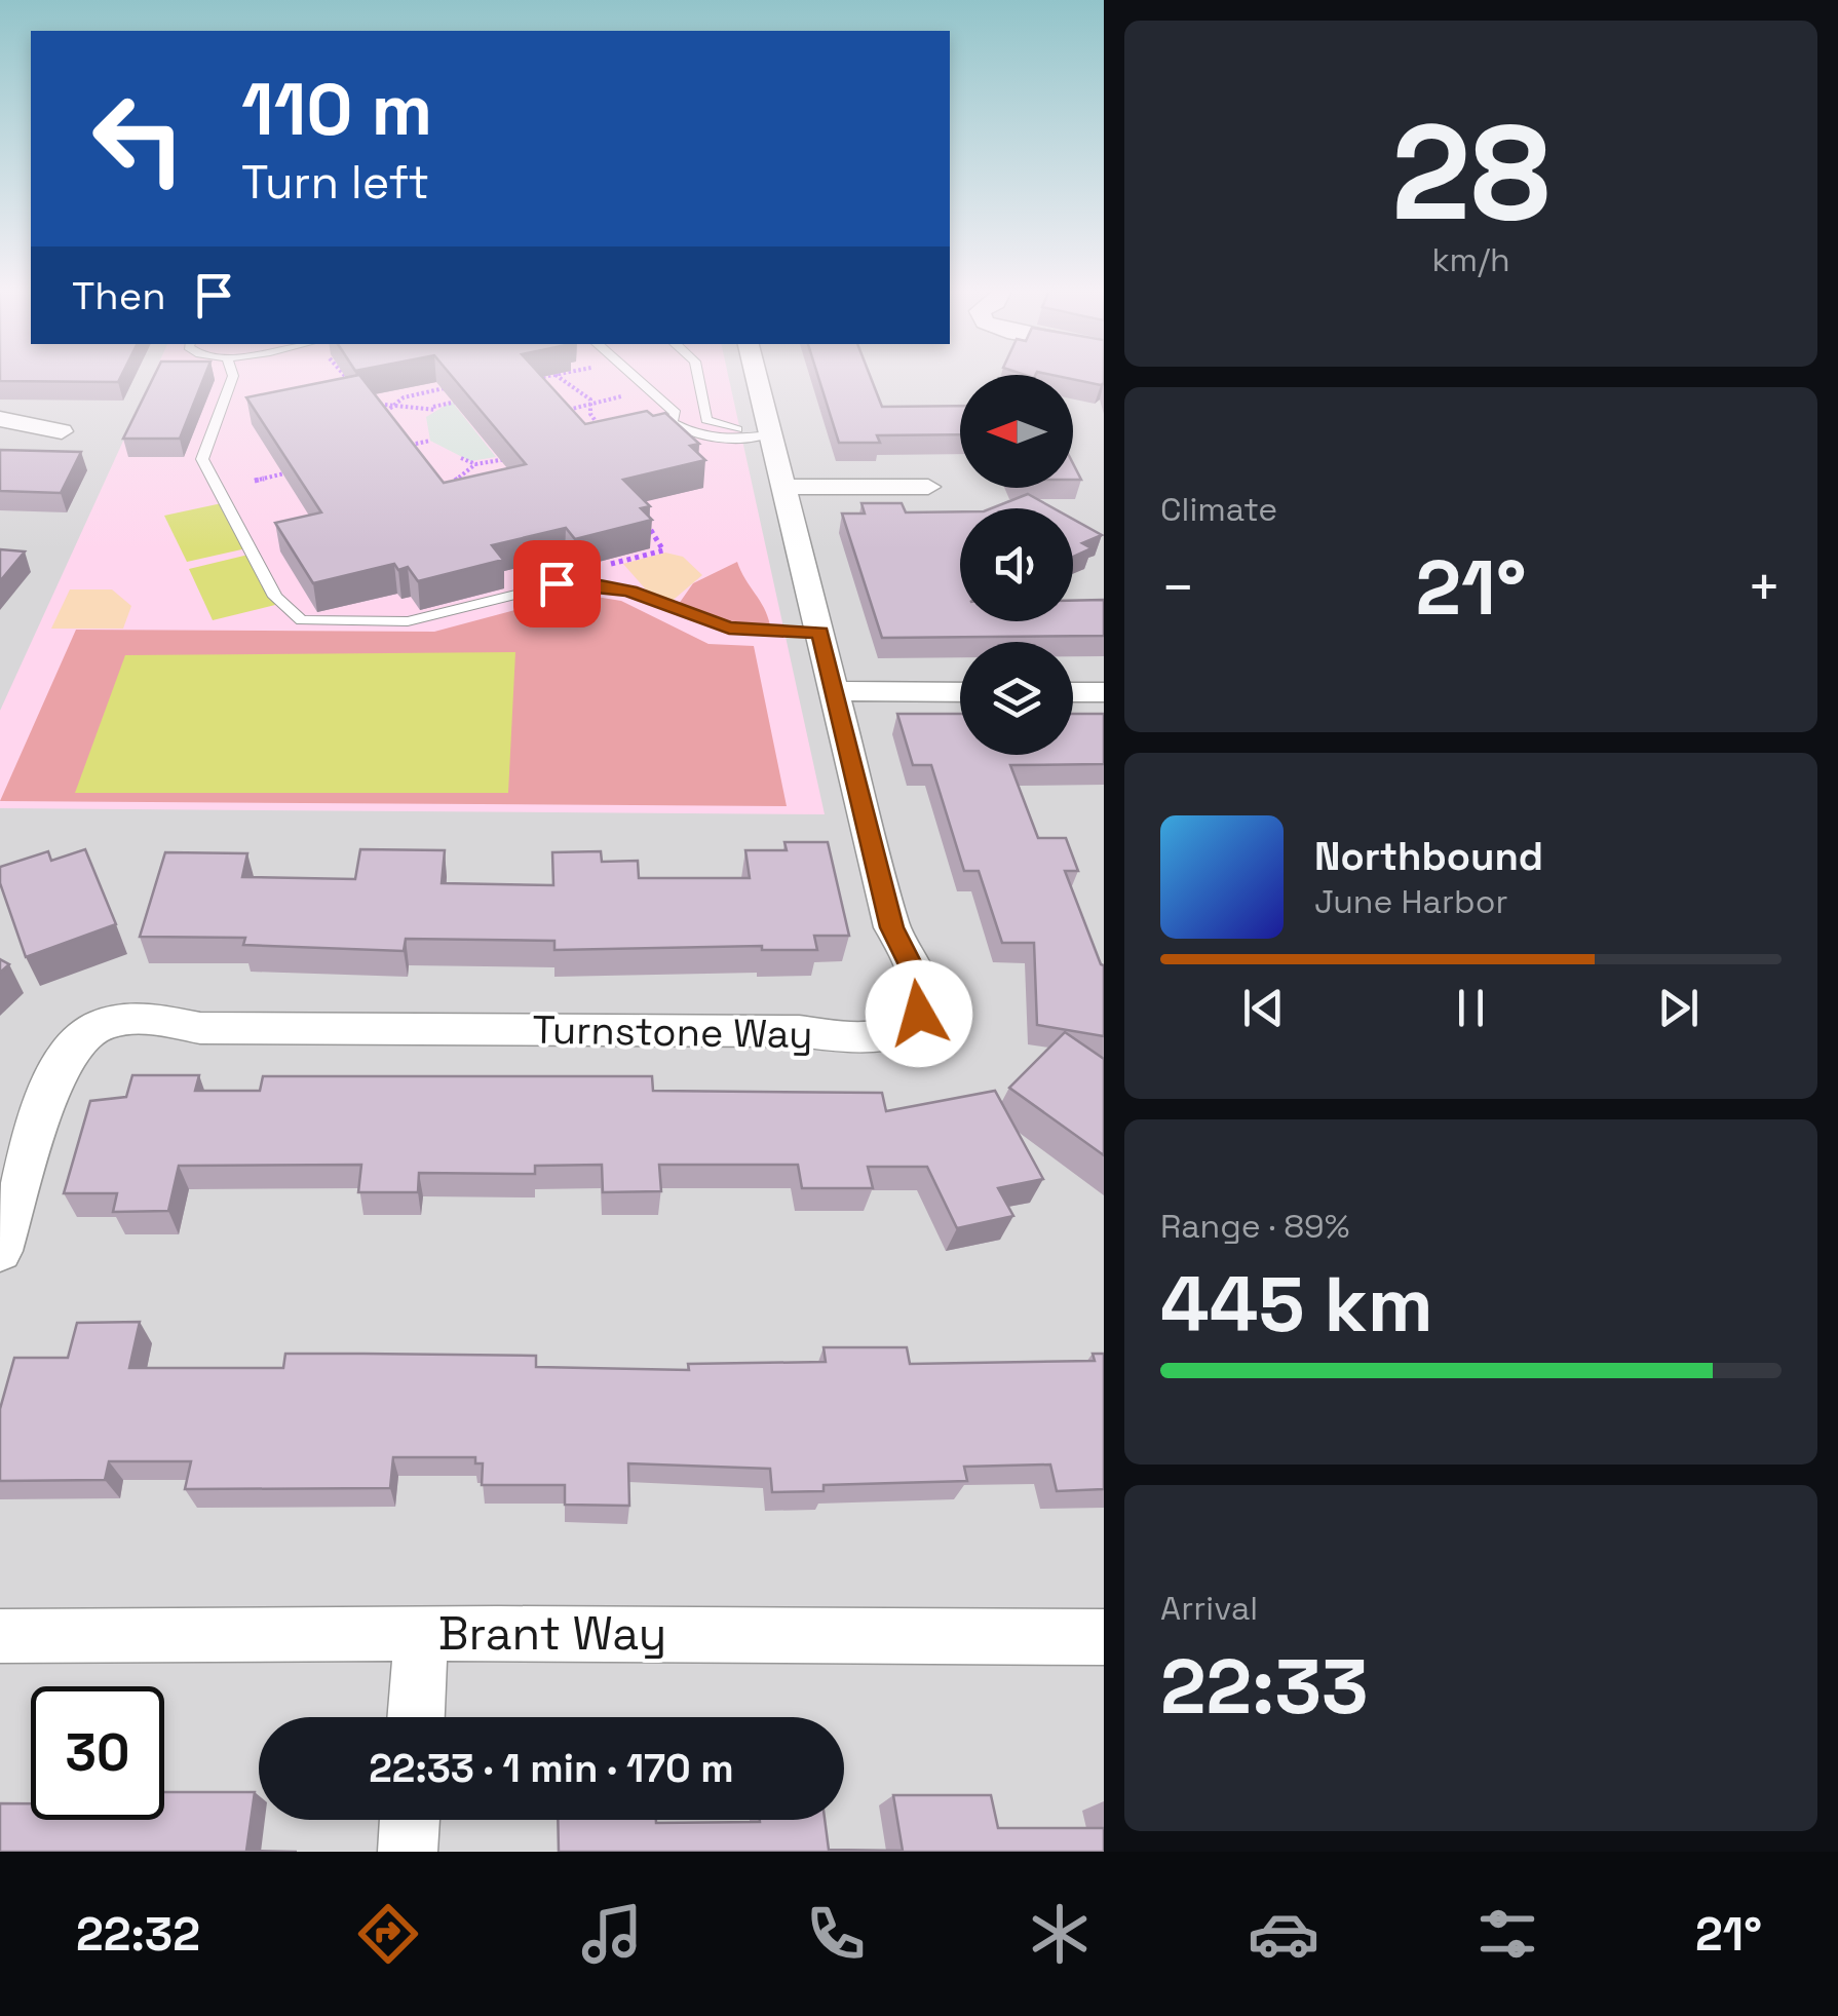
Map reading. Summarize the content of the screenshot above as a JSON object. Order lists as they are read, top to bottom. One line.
{"streets":{"street":["Turnstone Way","Brant Way"]},"north":"left","page":{"tile":[["28","km/h"],"Climate",["Range · 89%","445 km"],["Arrival","22:33"]],"turn":["110 m","Turn left"],"then":"Then","heat":["−","21°","+"],"song":["Northbound","June Harbor"],"limit":"30","trip":"22:33 · 1 min · 170 m","tabs":["22:32","21°"]}}
